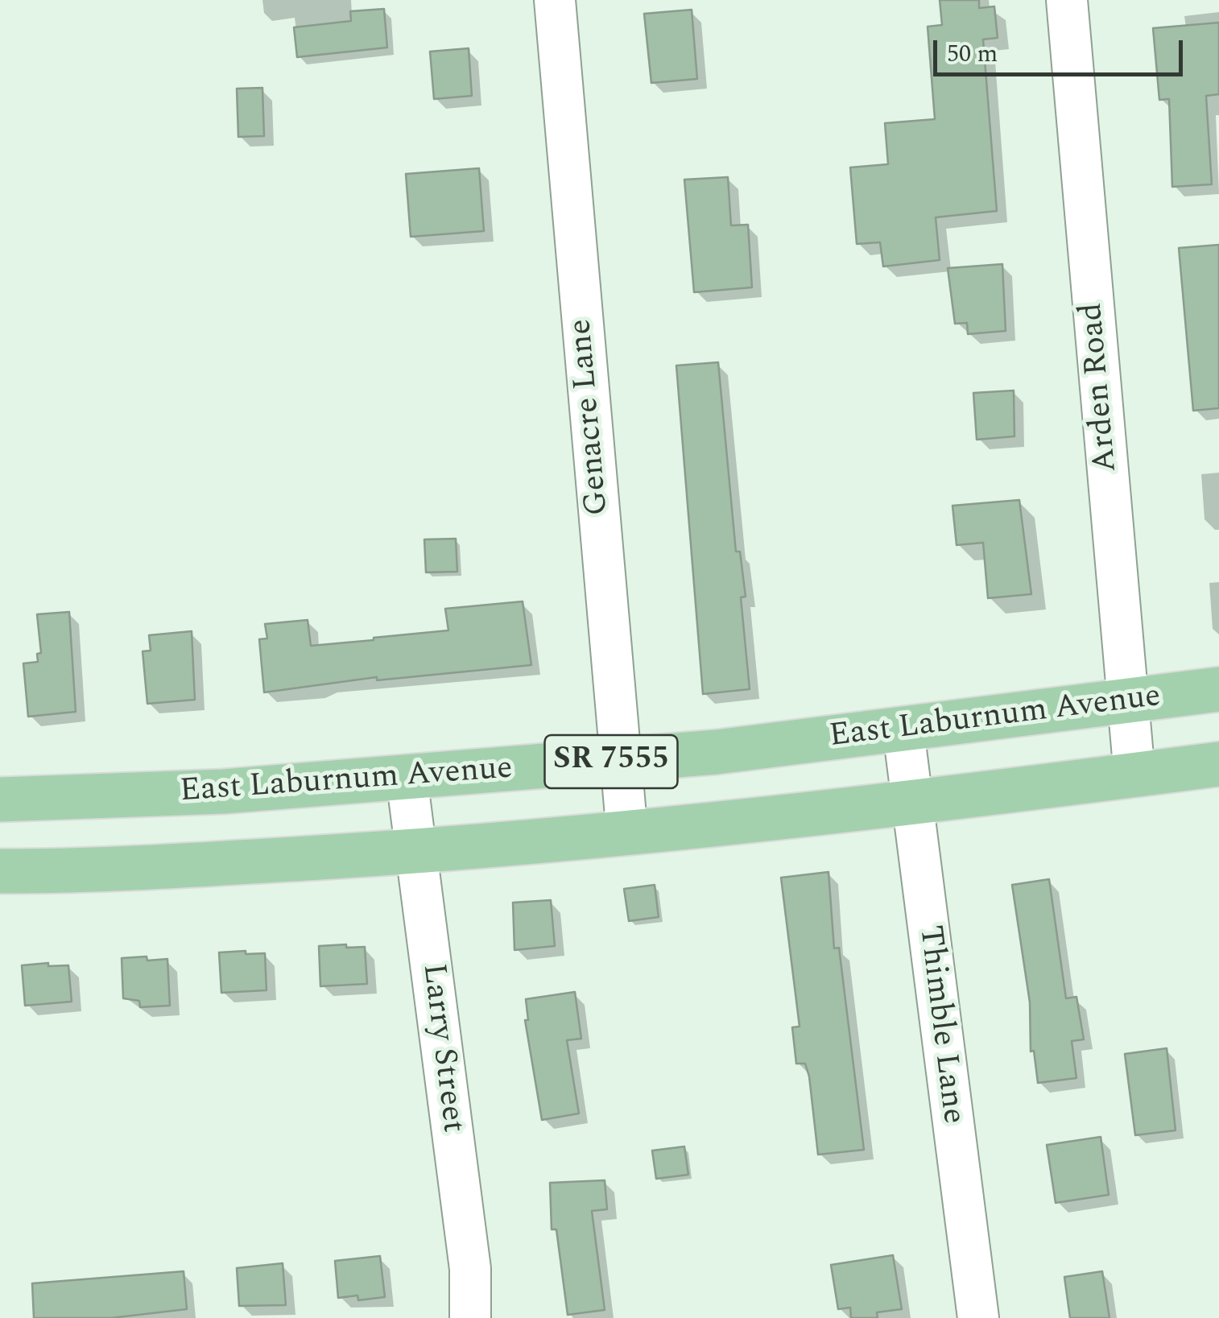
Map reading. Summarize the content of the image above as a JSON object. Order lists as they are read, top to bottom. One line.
{"streets":{"main road":["East Laburnum Avenue","SR 7555"],"street":["Arden Road","Genacre Lane","Thimble Lane","Larry Street"]},"crossings":[["Arden Road","East Laburnum Avenue"],["Arden Road","SR 7555"],["Genacre Lane","East Laburnum Avenue"],["Genacre Lane","SR 7555"],["East Laburnum Avenue","Thimble Lane"],["East Laburnum Avenue","Larry Street"],["SR 7555","Thimble Lane"],["SR 7555","Larry Street"]],"scale_bar":"50 m"}
